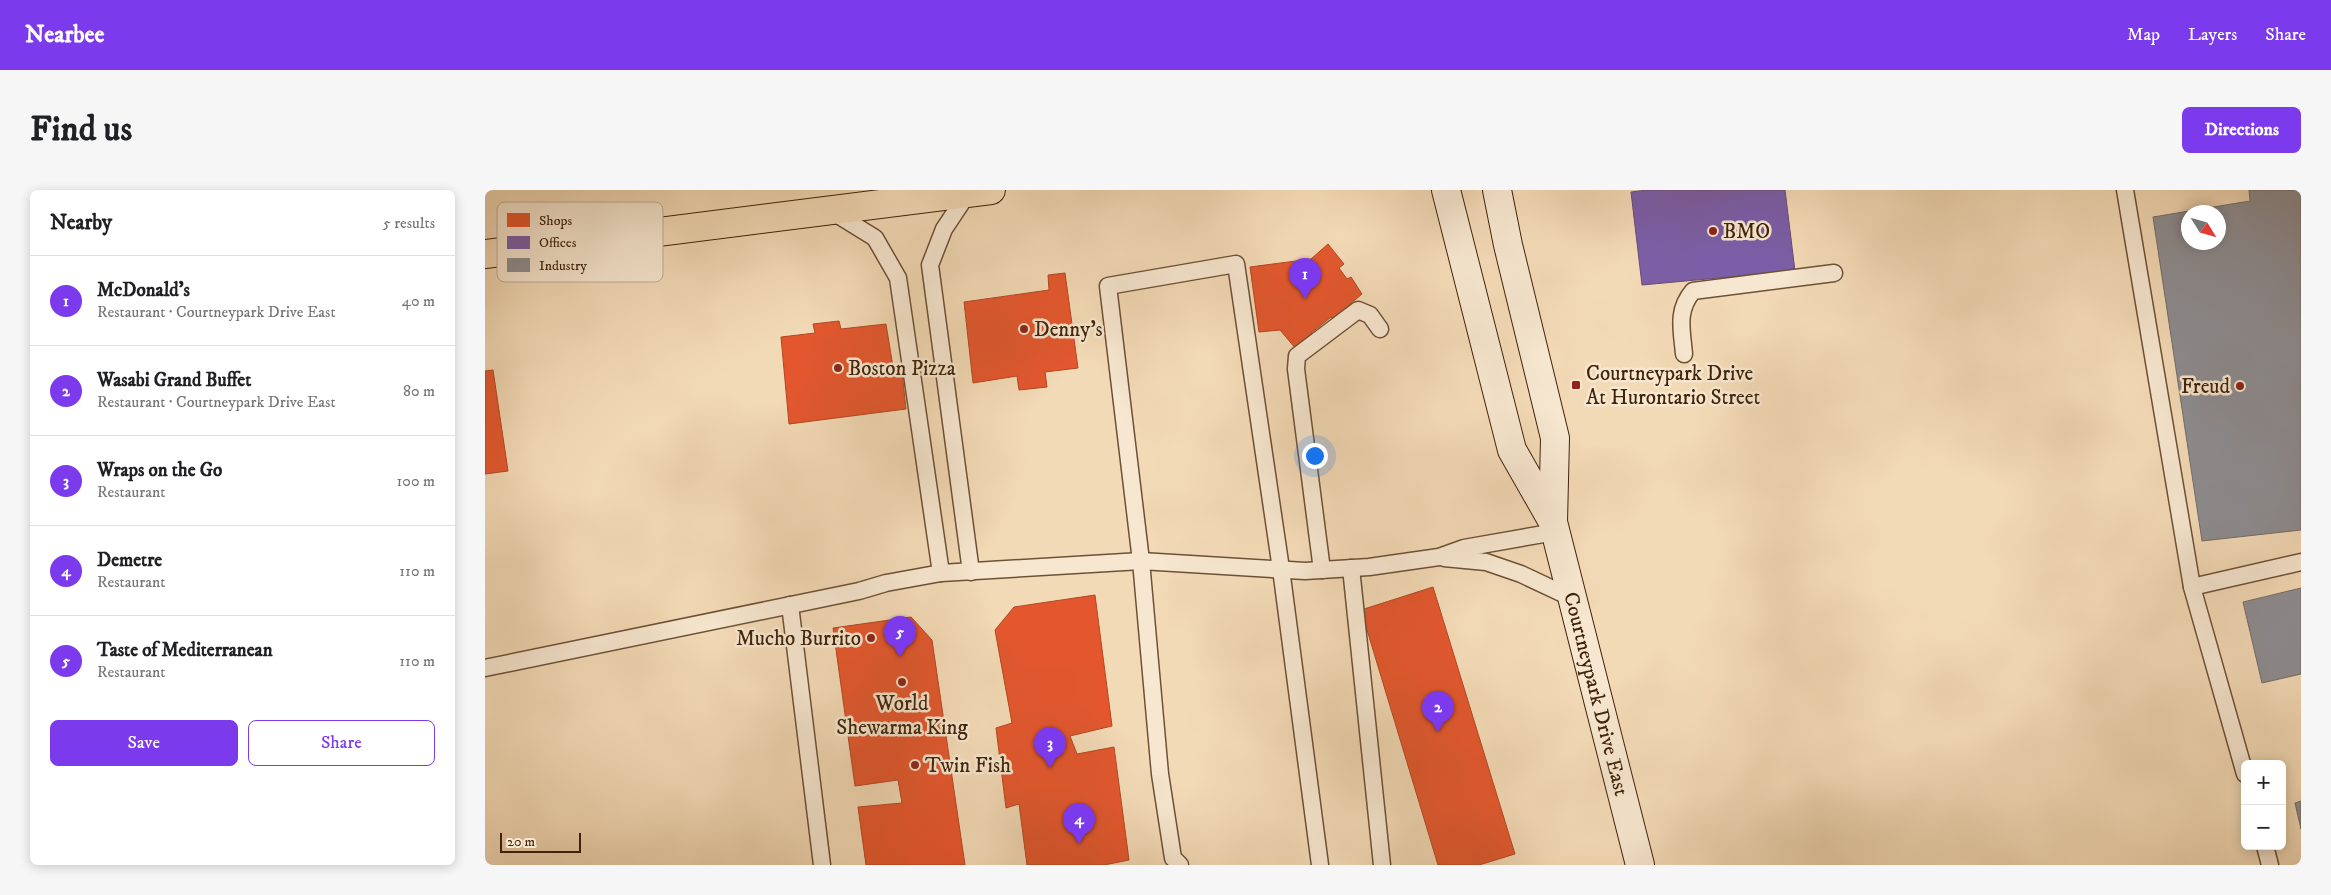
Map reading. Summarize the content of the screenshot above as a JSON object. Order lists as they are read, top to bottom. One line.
{"streets":{"main road":["Courtneypark Drive East"]},"places":{"other":["BMO","Denny's","Boston Pizza","Freud","Mucho Burrito","World Shewarma King","Twin Fish"],"transit":["Courtneypark Drive At Hurontario Street"]},"legend":["Shops","Offices","Industry"],"scale_bar":"20 m","north":"bottom right","page":{"header":"Nearbee","nav":["Map","Layers","Share"],"buttons":["Directions",["Save","Share"]],"title":"Find us","heading":["Nearby","5 results"],"list":[{"mark":"1","name":"McDonald's","note":"Restaurant · Courtneypark Drive East","value":"40 m"},{"mark":"2","name":"Wasabi Grand Buffet","note":"Restaurant · Courtneypark Drive East","value":"80 m"},{"mark":"3","name":"Wraps on the Go","note":"Restaurant","value":"100 m"},{"mark":"4","name":"Demetre","note":"Restaurant","value":"110 m"},{"mark":"5","name":"Taste of Mediterranean","note":"Restaurant","value":"110 m"}],"pins":["1","5","2","3","4"],"map_buttons":["+","−"],"scale":"20 m"}}
